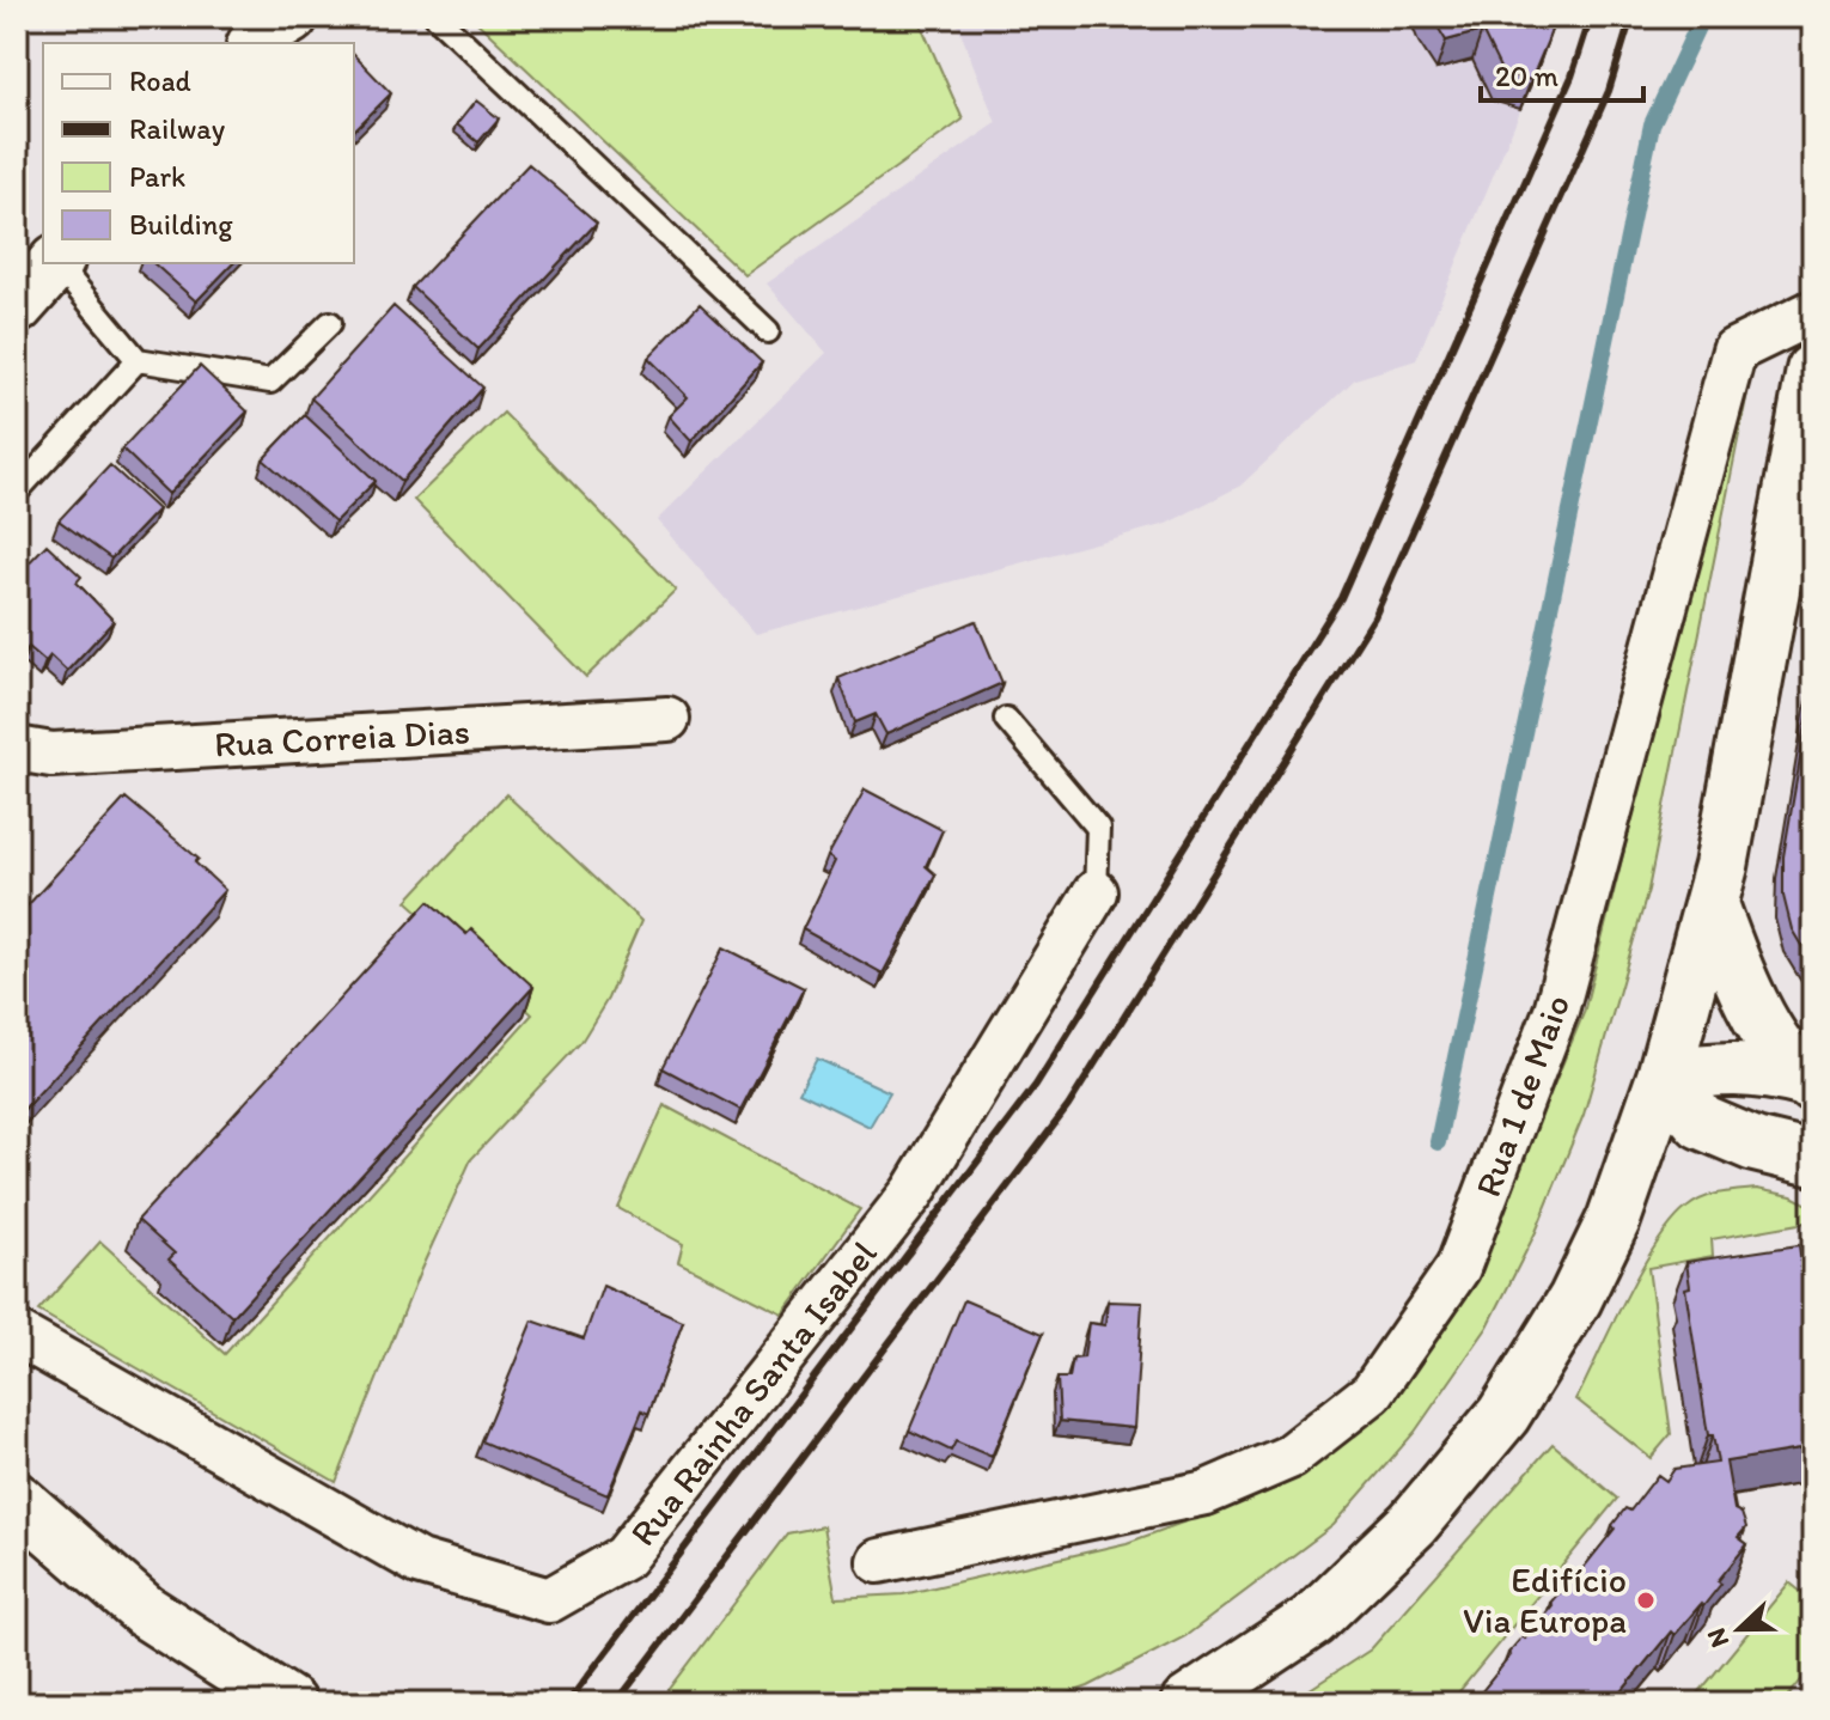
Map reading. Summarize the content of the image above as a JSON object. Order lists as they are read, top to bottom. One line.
{"streets":{"street":["Rua Correia Dias","Rua 1 de Maio","Rua Rainha Santa Isabel"]},"places":["Edifício Via Europa"],"legend":["Road","Railway","Park","Building"],"scale_bar":"20 m","north":"left"}
